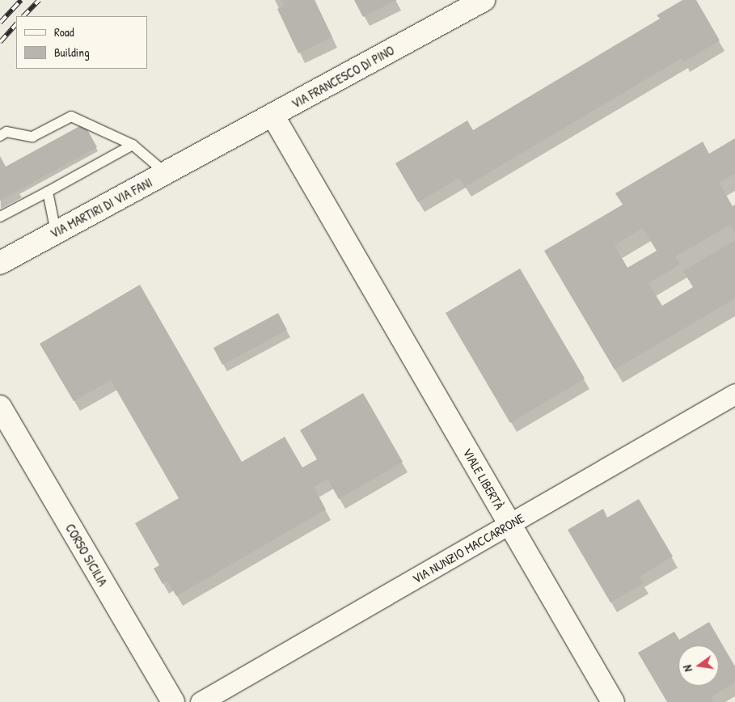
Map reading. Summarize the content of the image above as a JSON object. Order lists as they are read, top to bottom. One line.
{"streets":{"street":["VIA FRANCESCO DI PINO","VIA MARTIRI DI VIA FANI","VIALE LIBERTÀ","VIA NUNZIO MACCARRONE","CORSO SICILIA"]},"crossings":[["VIA FRANCESCO DI PINO","VIA MARTIRI DI VIA FANI"],["VIA FRANCESCO DI PINO","VIALE LIBERTÀ"],["VIALE LIBERTÀ","VIA NUNZIO MACCARRONE"]],"legend":["Road","Building"],"north":"left"}
